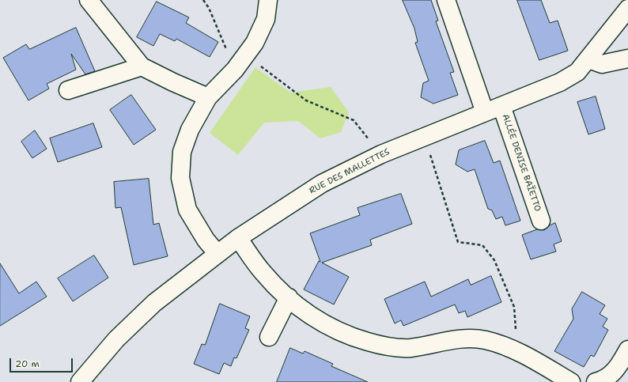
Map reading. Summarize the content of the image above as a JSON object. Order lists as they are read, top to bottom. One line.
{"streets":{"street":["ALLÉE DENISE BAÏETTO","RUE DES MALLETTES"]},"crossings":[["ALLÉE DENISE BAÏETTO","RUE DES MALLETTES"]],"scale_bar":"20 m"}
